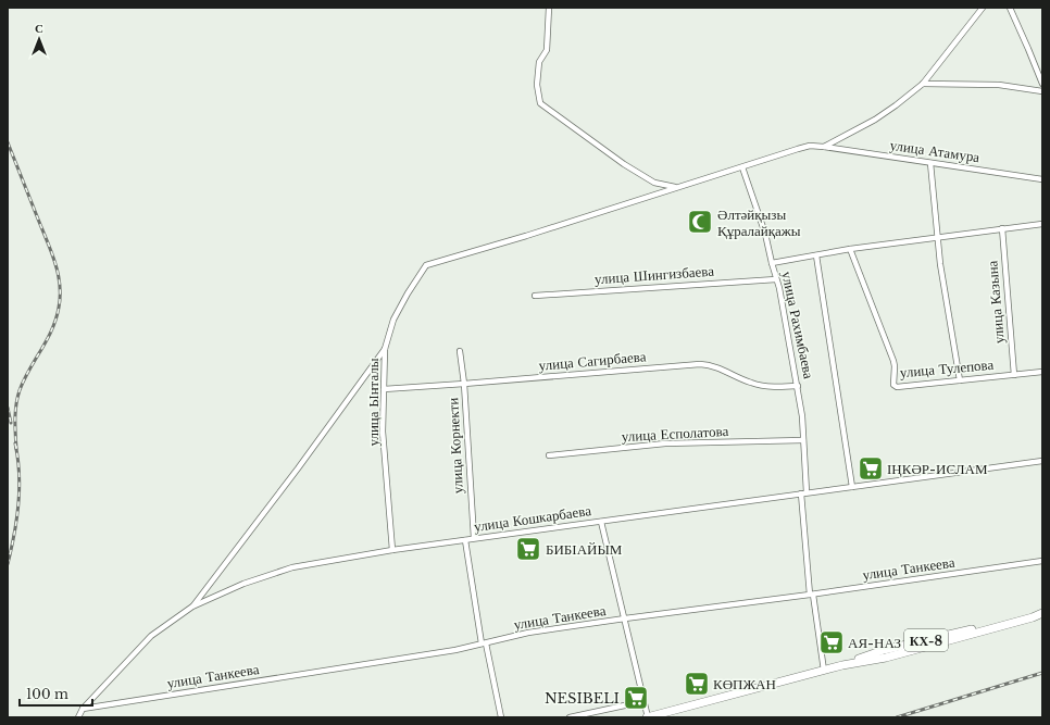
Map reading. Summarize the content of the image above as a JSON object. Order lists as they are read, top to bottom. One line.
{"streets":{"main road":["КХ-8"],"street":["улица Атамура","улица Шингизбаева","улица Казына","улица Рахимбаева","улица Сагирбаева","улица Тулепова","улица Ынталы","улица Есполатова","улица Корнекти","улица Кошкарбаева","улица Танкеева"]},"crossings":[["улица Шингизбаева","улица Рахимбаева"],["улица Казына","улица Тулепова"],["улица Рахимбаева","улица Сагирбаева"],["улица Рахимбаева","улица Есполатова"],["улица Рахимбаева","улица Кошкарбаева"],["улица Рахимбаева","улица Танкеева"],["улица Рахимбаева","КХ-8"],["улица Сагирбаева","улица Ынталы"],["улица Сагирбаева","улица Корнекти"],["улица Ынталы","улица Кошкарбаева"],["улица Корнекти","улица Кошкарбаева"],["улица Кошкарбаева","улица Танкеева"]],"places":{"mosque":["Әлтәйқызы Құралайқажы"],"supermarket":["ІҢКӘР-ИСЛАМ","БИБІАЙЫМ","АЯ-НАЗ","КӨПЖАН","NESIBELI"]},"scale_bar":"100 m","north":"top"}
